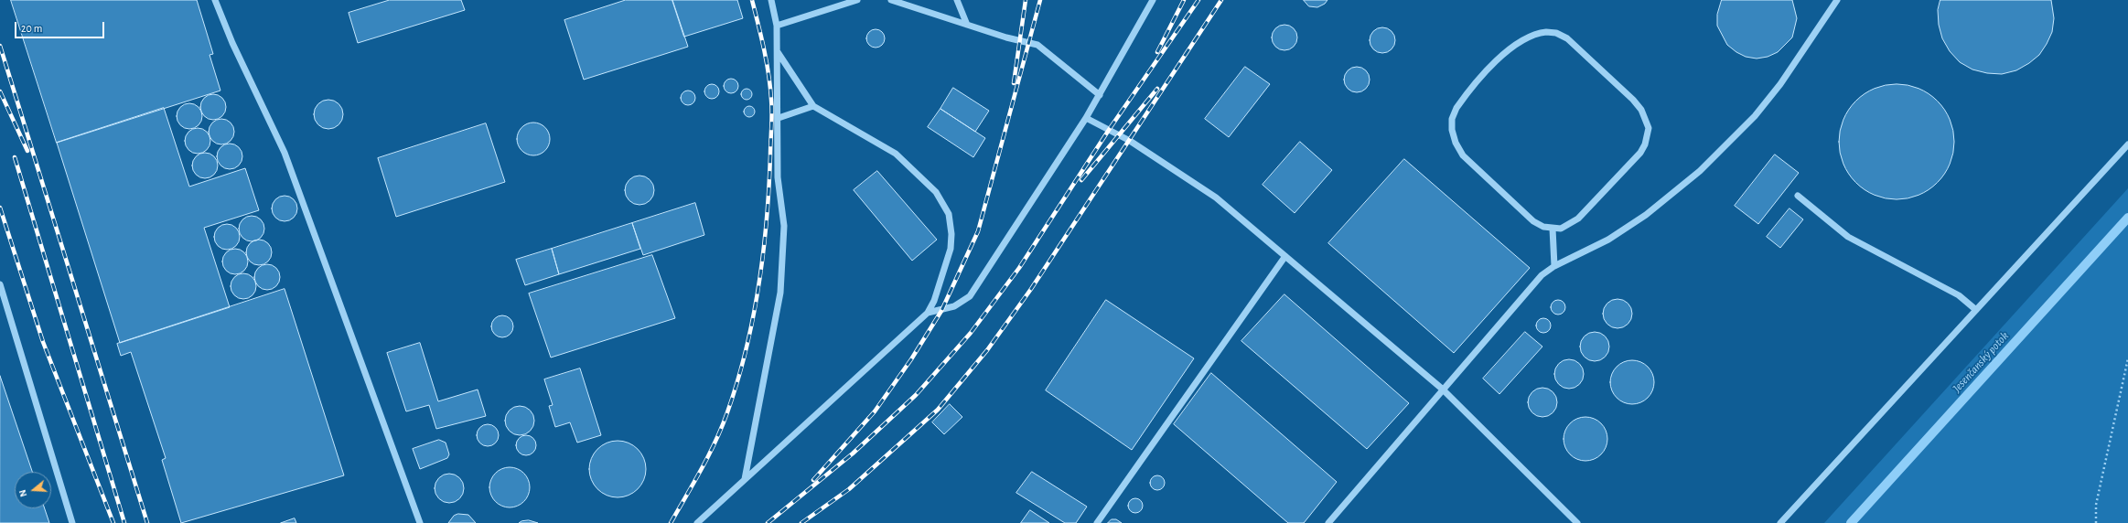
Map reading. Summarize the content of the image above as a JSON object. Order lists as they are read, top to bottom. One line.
{"water":["Jesenčanský potok"],"scale_bar":"20 m","north":"left"}
